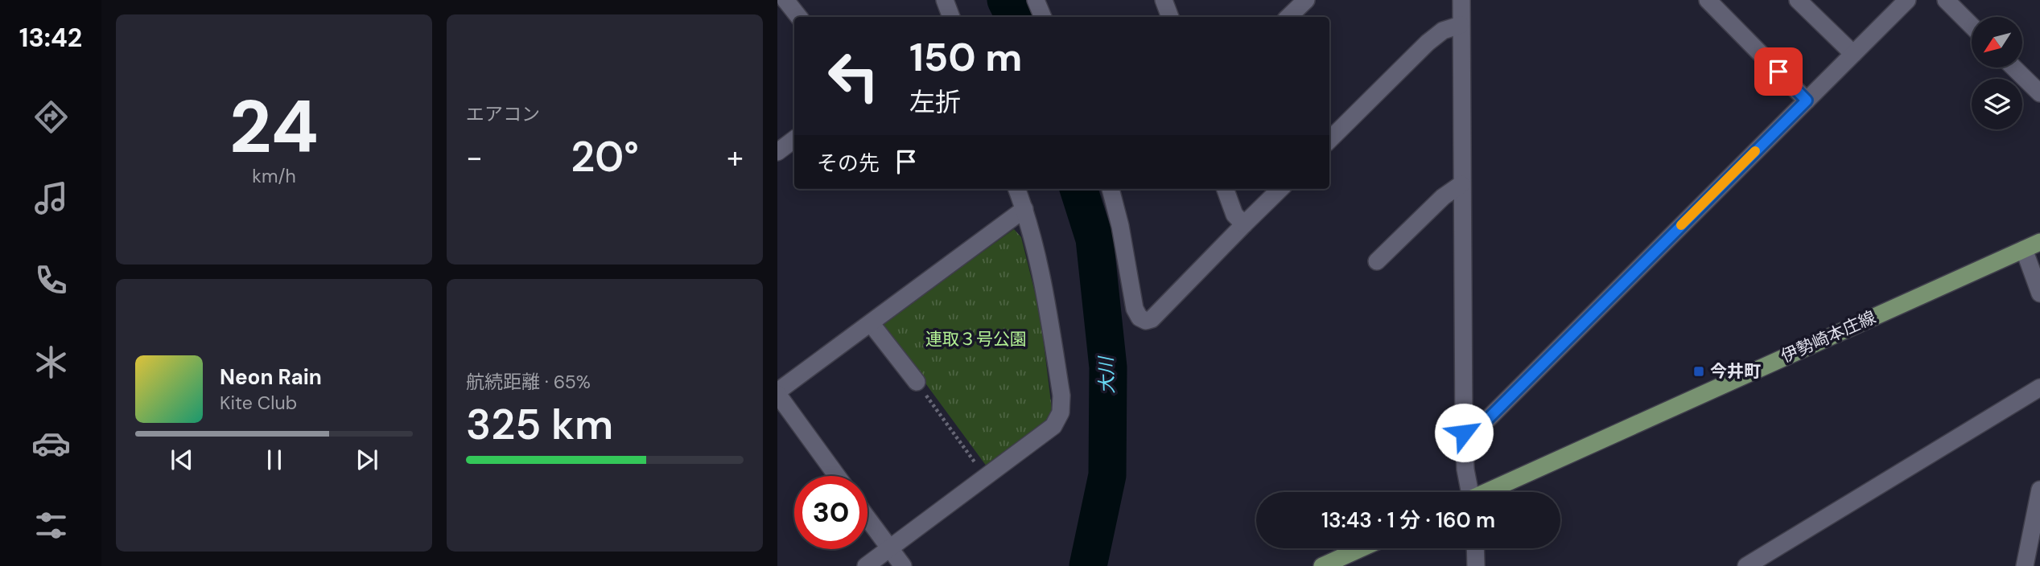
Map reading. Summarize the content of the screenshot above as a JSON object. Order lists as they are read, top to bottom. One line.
{"streets":{"main road":["伊勢崎本庄線"]},"water":["大川"],"parks":["連取３号公園"],"places":{"transit":["今井町"]},"north":"bottom left","page":{"tabs":"13:42","tile":[["24","km/h"],"エアコン",["航続距離 · 65%","325 km"]],"turn":["150 m","左折"],"heat":["−","20°","+"],"then":"その先","song":["Neon Rain","Kite Club"],"limit":"30","trip":"13:43 · 1 分 · 160 m"}}
